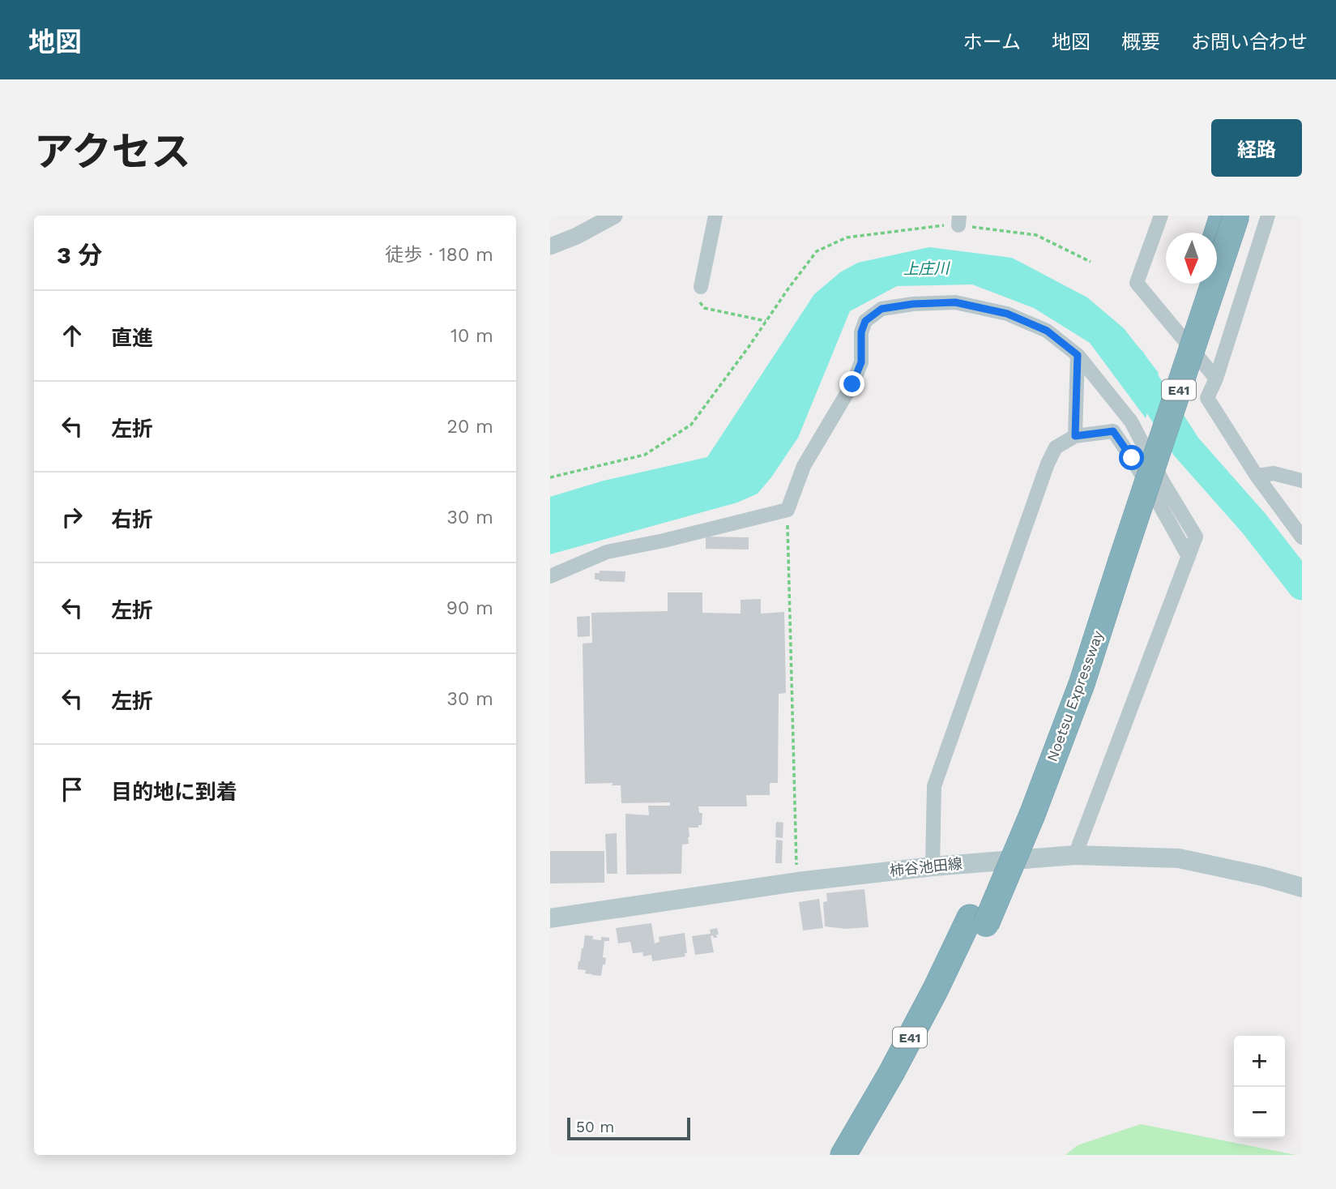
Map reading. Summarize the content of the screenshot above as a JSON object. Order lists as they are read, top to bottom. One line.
{"streets":{"highway":["E41","Noetsu Expressway"],"main road":["柿谷池田線"]},"water":["上庄川"],"scale_bar":"50 m","north":"bottom","page":{"header":"地図","nav":["ホーム","地図","概要","お問い合わせ"],"title":"アクセス","buttons":"経路","heading":["3 分","徒歩 · 180 m"],"list":[["直進","10 m"],["左折","20 m"],["右折","30 m"],["左折","90 m"],["左折","30 m"],"目的地に到着"],"map_buttons":["+","−"],"scale":"50 m"}}
